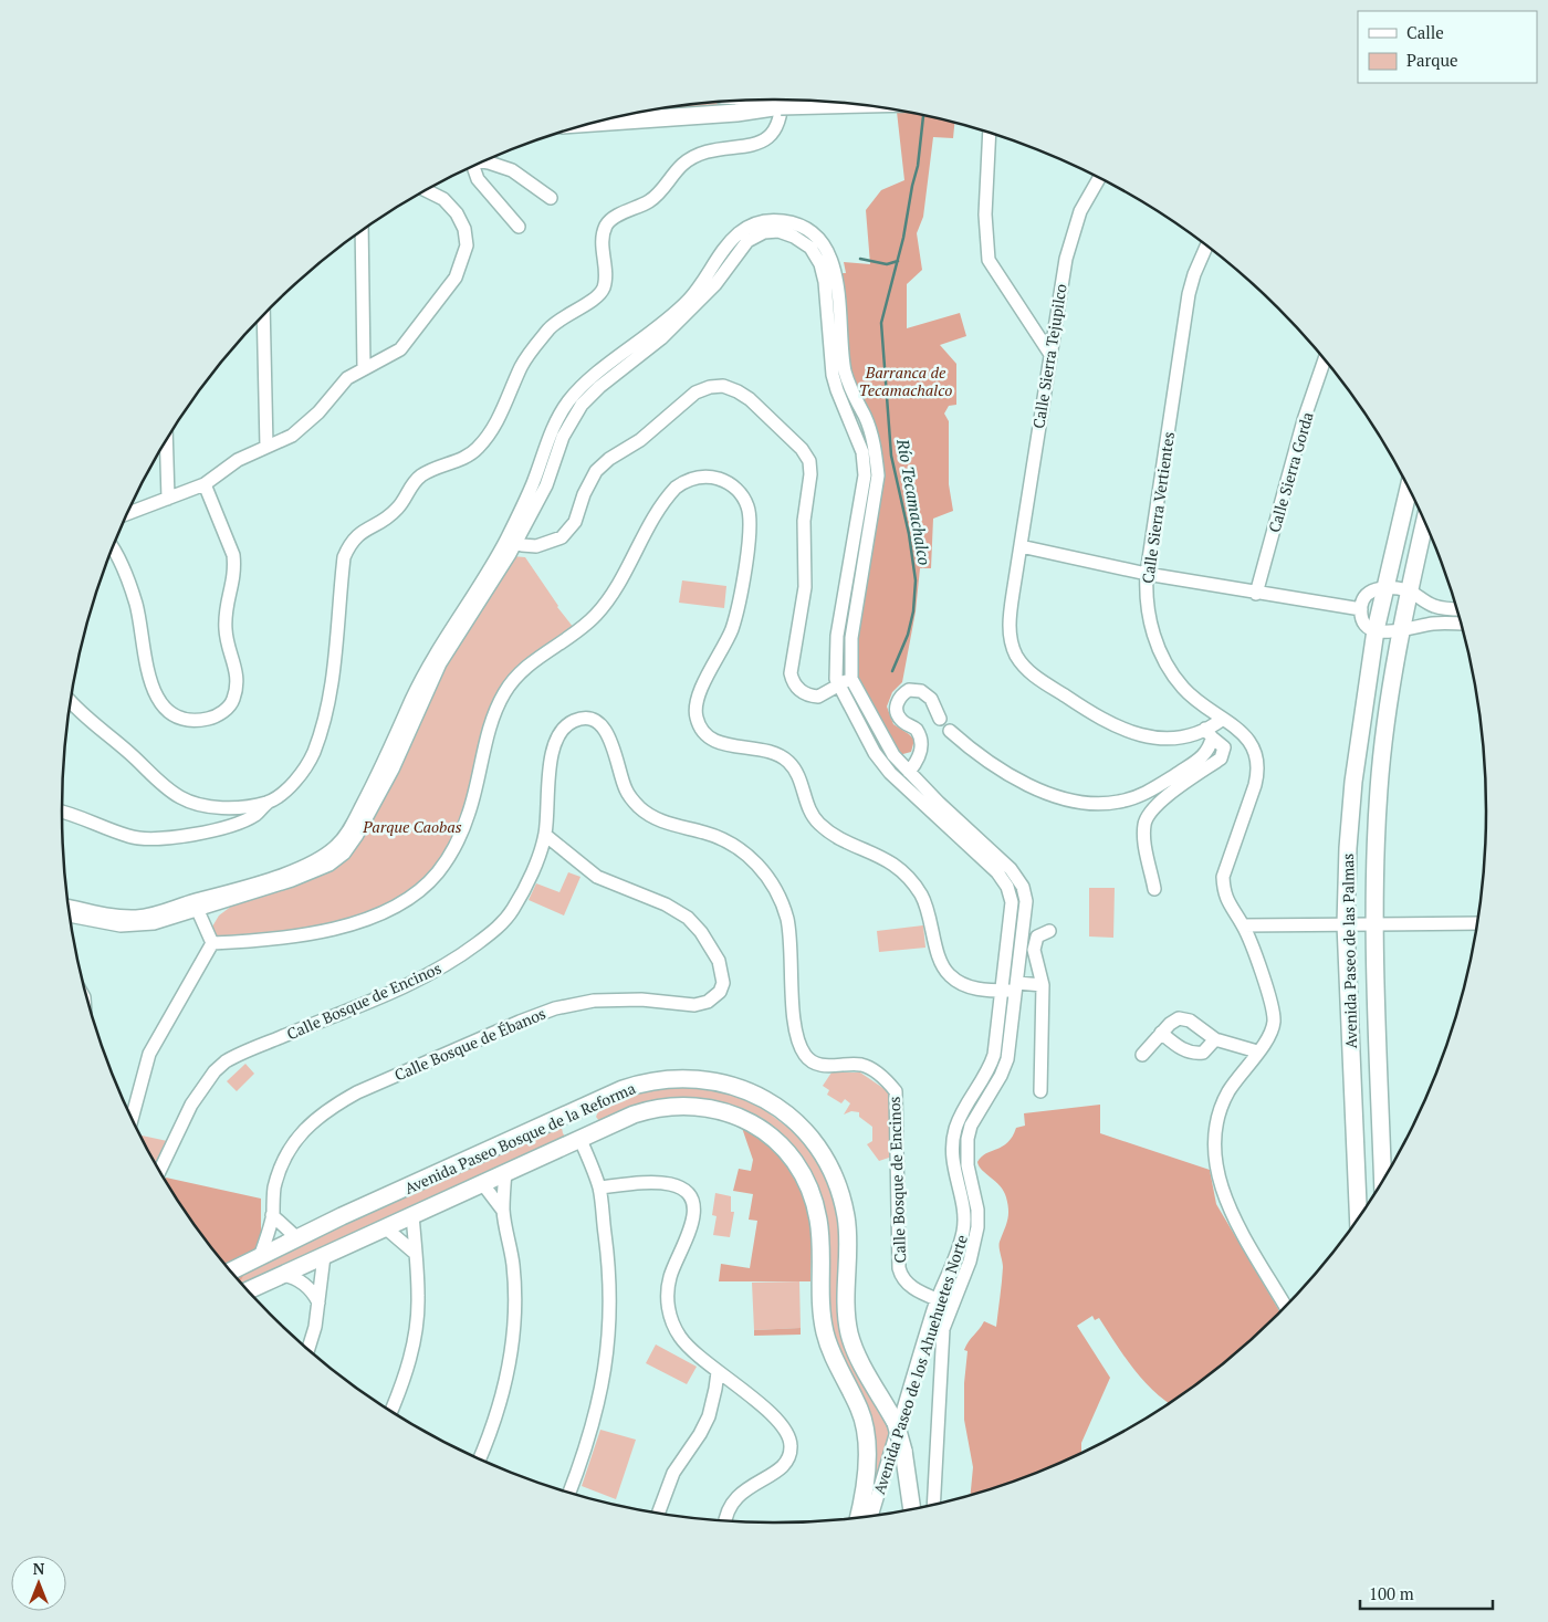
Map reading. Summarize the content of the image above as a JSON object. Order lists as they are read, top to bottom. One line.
{"streets":{"main road":["Avenida Paseo de las Palmas","Avenida Paseo Bosque de la Reforma"],"street":["Calle Sierra Tejupilco","Calle Sierra Gorda","Calle Sierra Vertientes","Calle Bosque de Encinos","Calle Bosque de Ébanos","Avenida Paseo de los Ahuehuetes Norte"]},"crossings":[["Calle Bosque de Encinos","Calle Bosque de Ébanos"],["Calle Bosque de Ébanos","Avenida Paseo Bosque de la Reforma"]],"water":["Río Tecamachalco"],"parks":["Barranca de Tecamachalco","Parque Caobas"],"legend":["Calle","Parque"],"scale_bar":"100 m","north":"top"}
